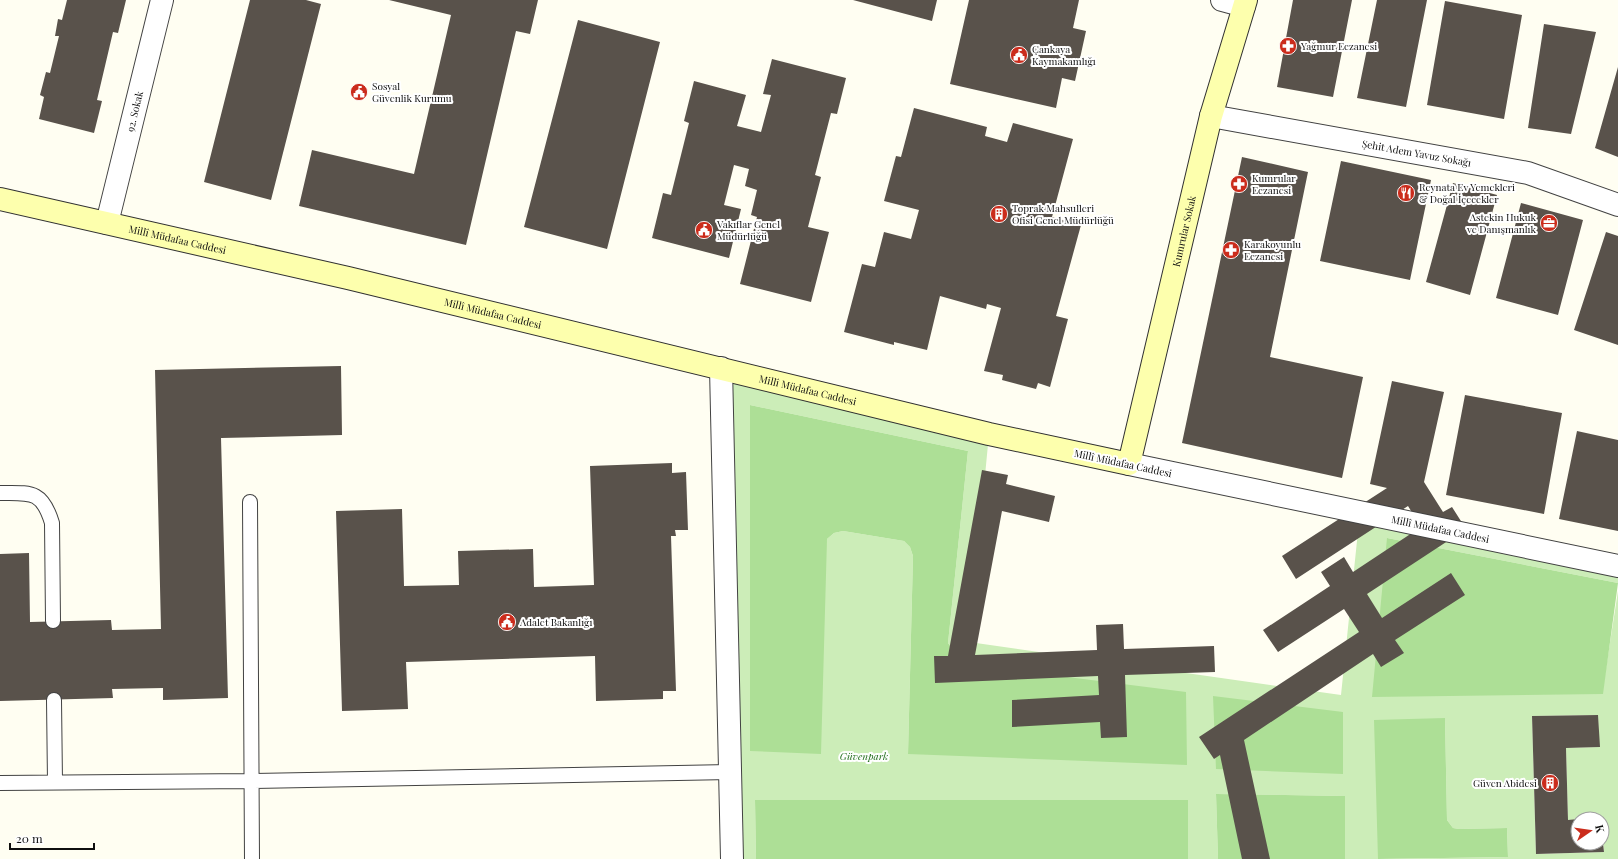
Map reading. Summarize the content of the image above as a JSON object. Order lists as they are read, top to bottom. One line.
{"streets":{"main road":["Kumrular Sokak","Millî Müdafaa Caddesi"],"street":["92. Sokak","Şehit Adem Yavuz Sokağı"]},"crossings":[["92. Sokak","Millî Müdafaa Caddesi"],["Şehit Adem Yavuz Sokağı","Kumrular Sokak"],["Kumrular Sokak","Millî Müdafaa Caddesi"]],"parks":["Güvenpark"],"places":{"pharmacy":["Yağmur Eczanesi","Kumrular Eczanesi","Karakoyunlu Eczanesi"],"public building":["Çankaya Kaymakamlığı","Sosyal Güvenlik Kurumu","Vakıflar Genel Müdürlüğü","Adalet Bakanlığı"],"restaurant":["Reynata Ev Yemekleri & Doğal İçecekler"],"building":["Toprak Mahsulleri Ofisi Genel Müdürlüğü","Güven Abidesi"],"office":["Astekin Hukuk ve Danışmanlık"]},"scale_bar":"20 m","north":"right"}
